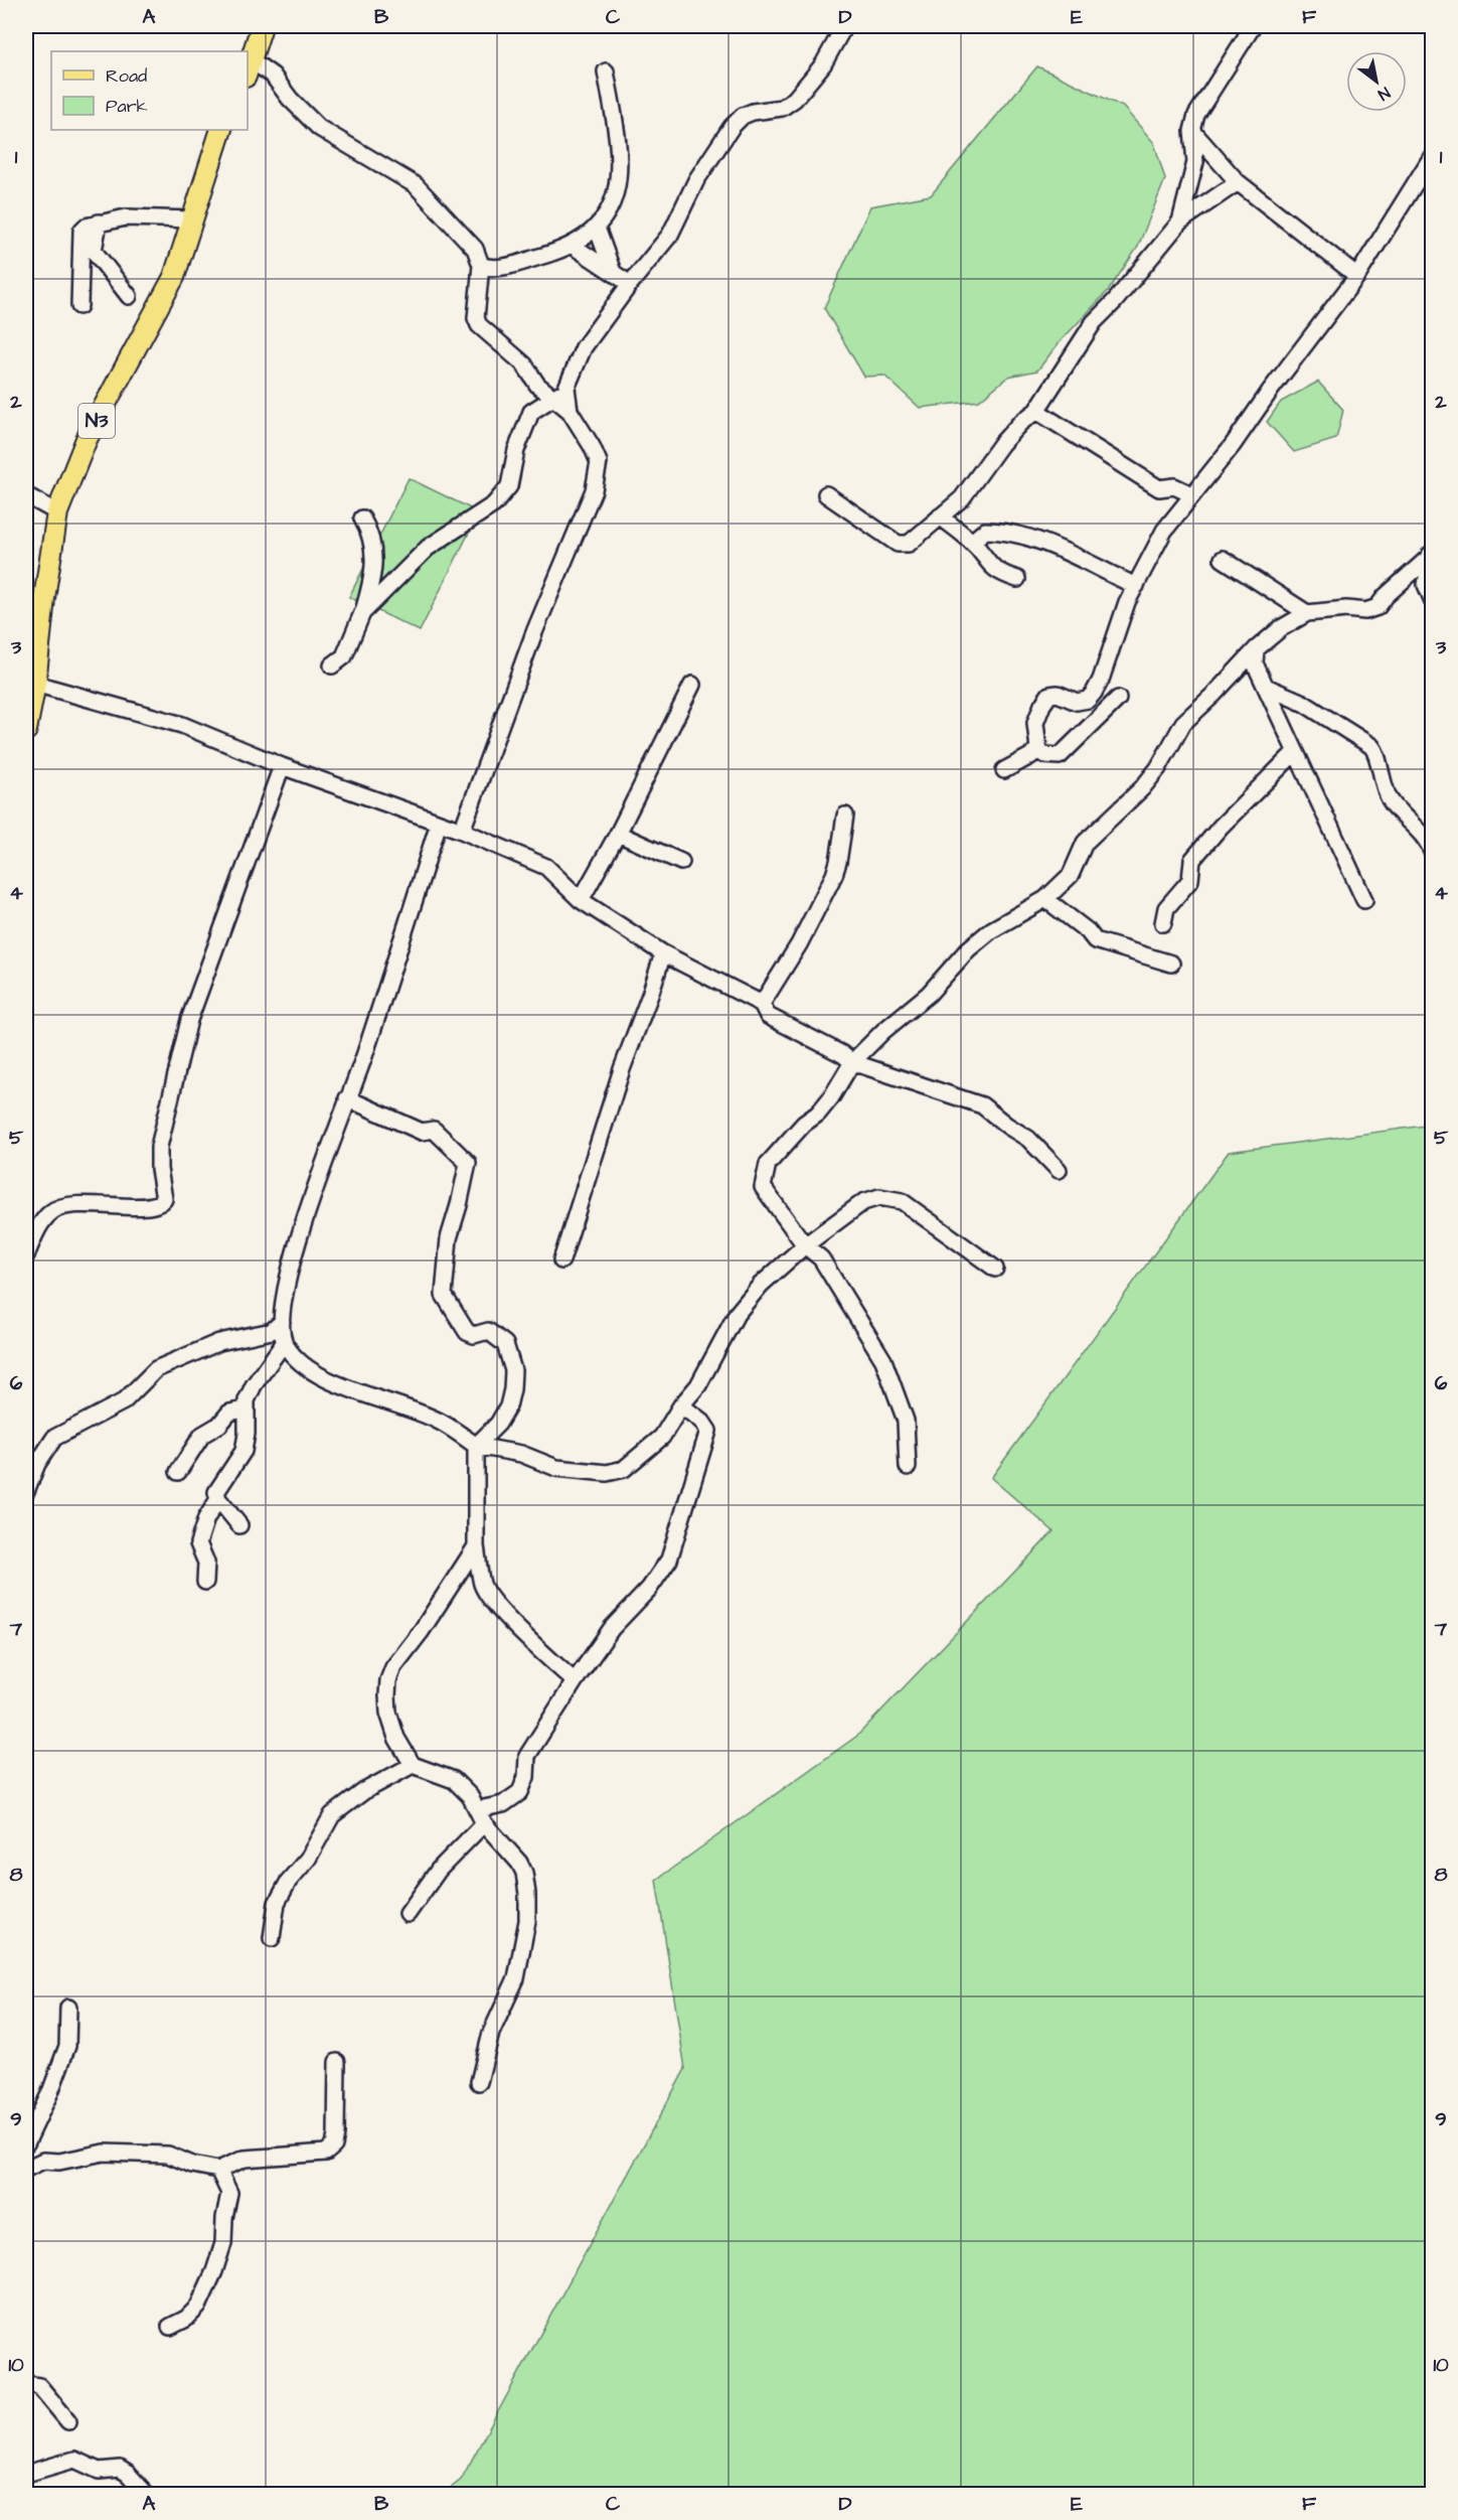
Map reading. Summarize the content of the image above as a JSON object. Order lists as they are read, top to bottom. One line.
{"streets":{"main road":["N3"]},"legend":["Road","Park"],"north":"bottom right","grid":{"columns":["A","B","C","D","E","F"],"rows":["1","2","3","4","5","6","7","8","9","10"]}}
